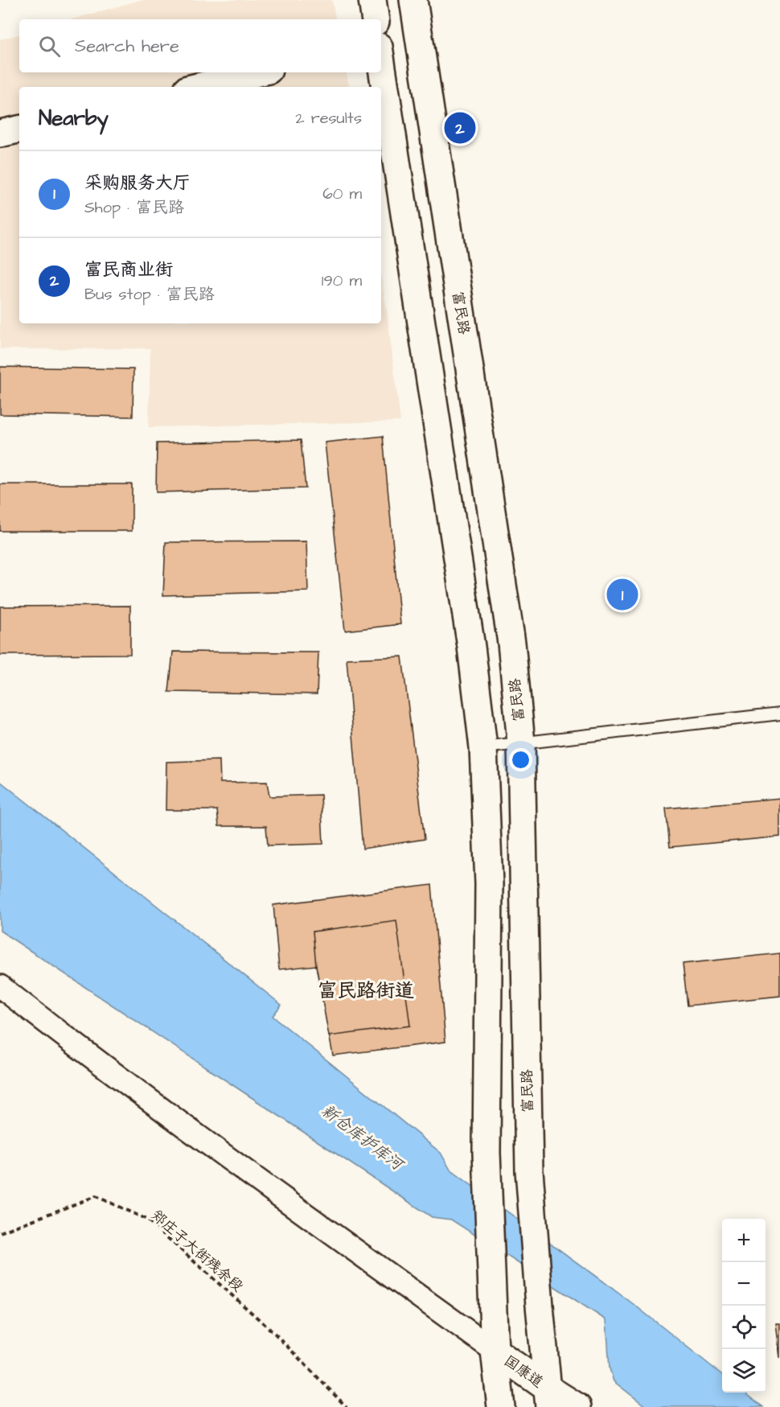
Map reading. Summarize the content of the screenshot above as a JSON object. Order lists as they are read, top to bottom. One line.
{"streets":{"main road":["富民路","国康道"],"path":["郑庄子大街残余段"]},"crossings":[["富民路","国康道"]],"districts":["富民路街道"],"water":["新仓库护库河"],"page":{"search":"Search here","heading":["Nearby","2 results"],"pins":["2","1"],"list":[{"mark":"1","name":"采购服务大厅","note":"Shop · 富民路","value":"60 m"},{"mark":"2","name":"富民商业街","note":"Bus stop · 富民路","value":"190 m"}],"map_buttons":["+","−"]}}
